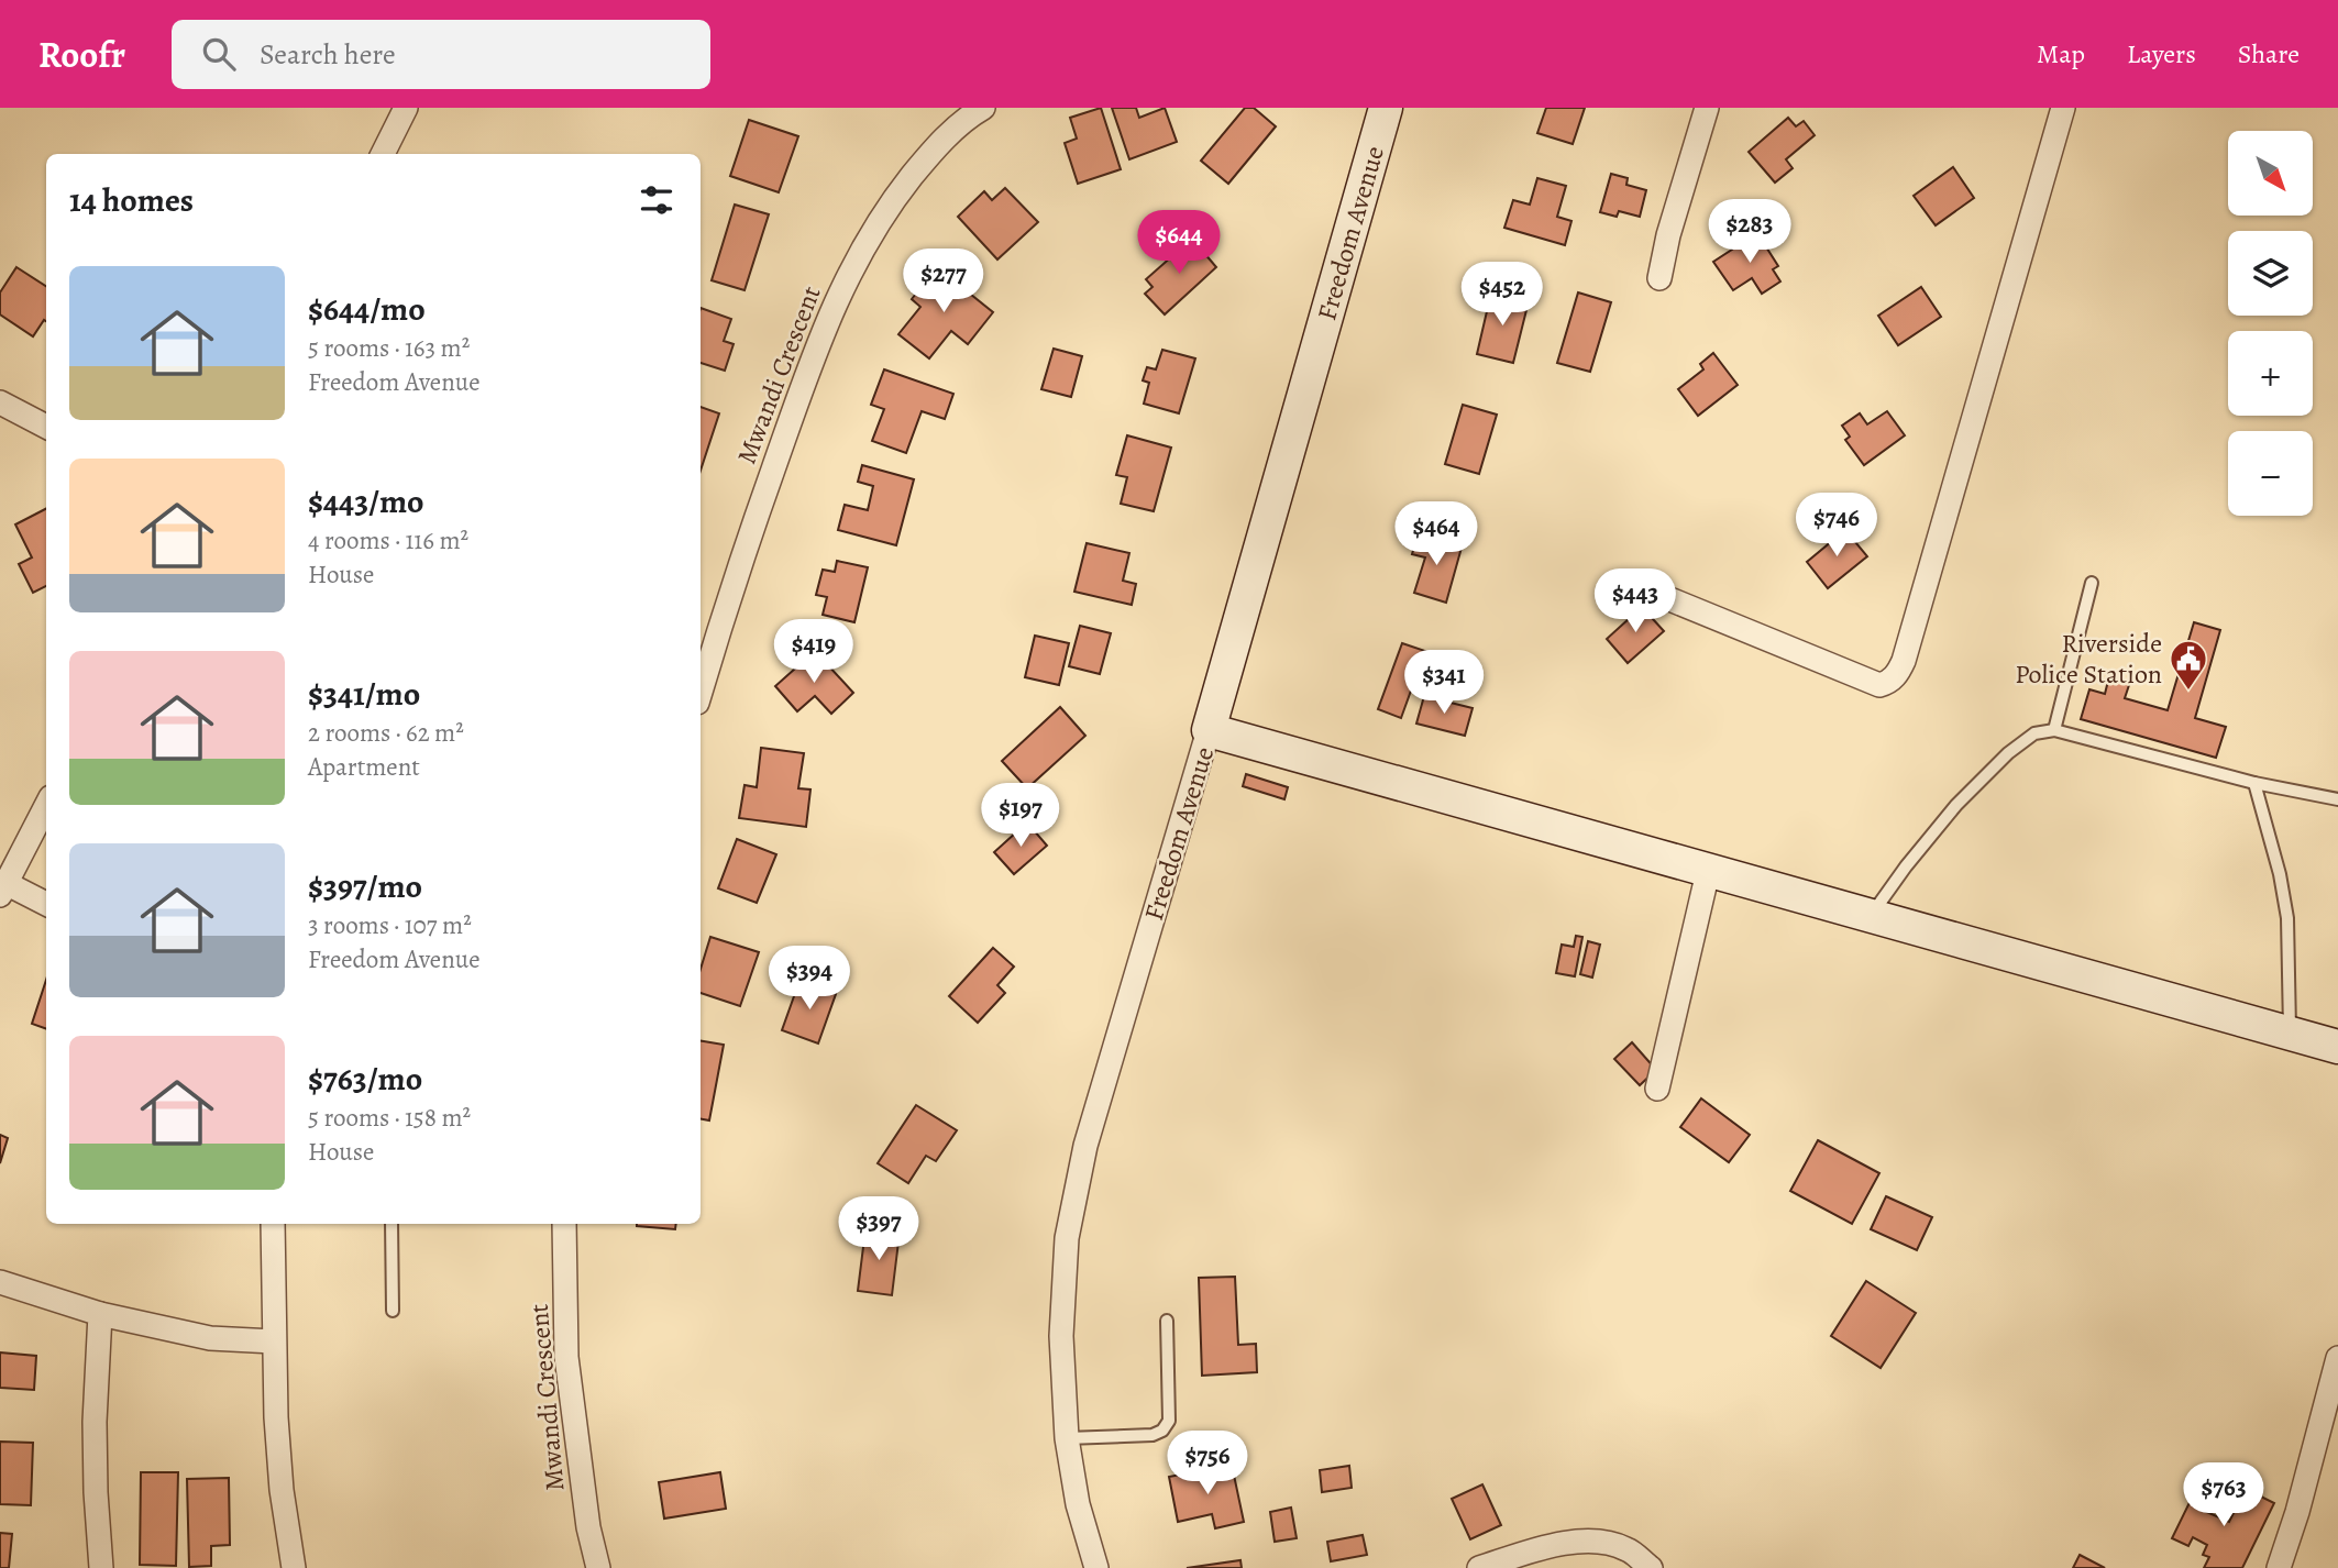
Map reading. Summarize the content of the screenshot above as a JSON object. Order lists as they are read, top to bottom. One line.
{"streets":{"main road":["Freedom Avenue"],"street":["Mwandi Crescent"]},"places":{"public building":["Riverside Police Station"]},"north":"bottom right","page":{"header":"Roofr","search":"Search here","nav":["Map","Layers","Share"],"map_buttons":["+","−"],"heading":"14 homes","price":["$283","$644","$277","$452","$746","$464","$443","$419","$341","$197","$394","$397","$756","$763"],"list":[{"name":"$644/mo","note":"5 rooms · 163 m² · Freedom Avenue"},{"name":"$443/mo","note":"4 rooms · 116 m² · House"},{"name":"$341/mo","note":"2 rooms · 62 m² · Apartment"},{"name":"$397/mo","note":"3 rooms · 107 m² · Freedom Avenue"},{"name":"$763/mo","note":"5 rooms · 158 m² · House"}]}}
